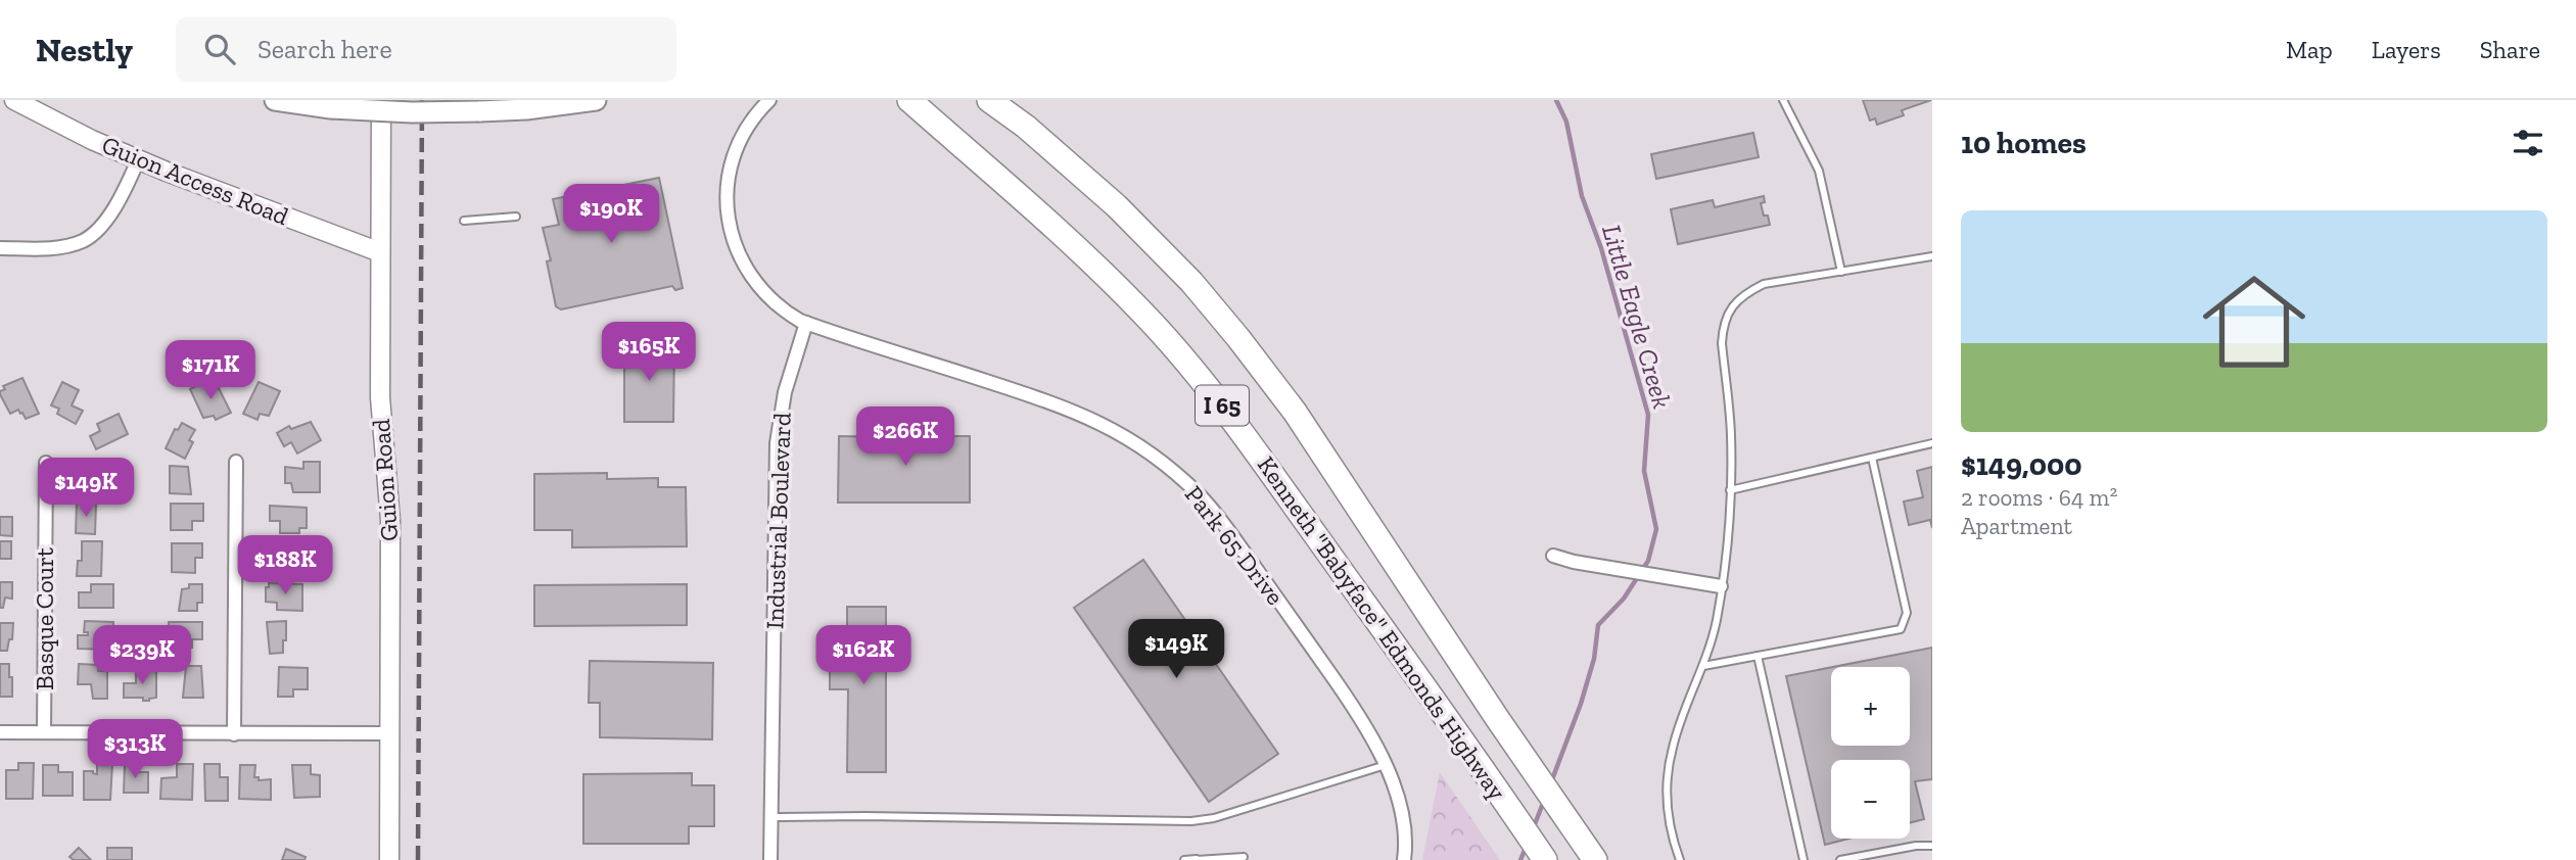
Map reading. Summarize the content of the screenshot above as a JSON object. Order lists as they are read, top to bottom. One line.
{"streets":{"highway":["I 65","Kenneth \"Babyface\" Edmonds Highway"],"street":["Guion Access Road","Guion Road","Industrial Boulevard","Park 65 Drive","Basque Court"]},"crossings":[["Guion Access Road","Guion Road"],["Industrial Boulevard","Park 65 Drive"]],"water":["Little Eagle Creek"],"page":{"header":"Nestly","search":"Search here","nav":["Map","Layers","Share"],"heading":"10 homes","price":["$190K","$165K","$171K","$266K","$149K","$188K","$149K","$239K","$162K","$313K"],"list":[{"name":"$149,000","note":"2 rooms · 64 m² · Apartment"}],"map_buttons":["+","−"]}}
